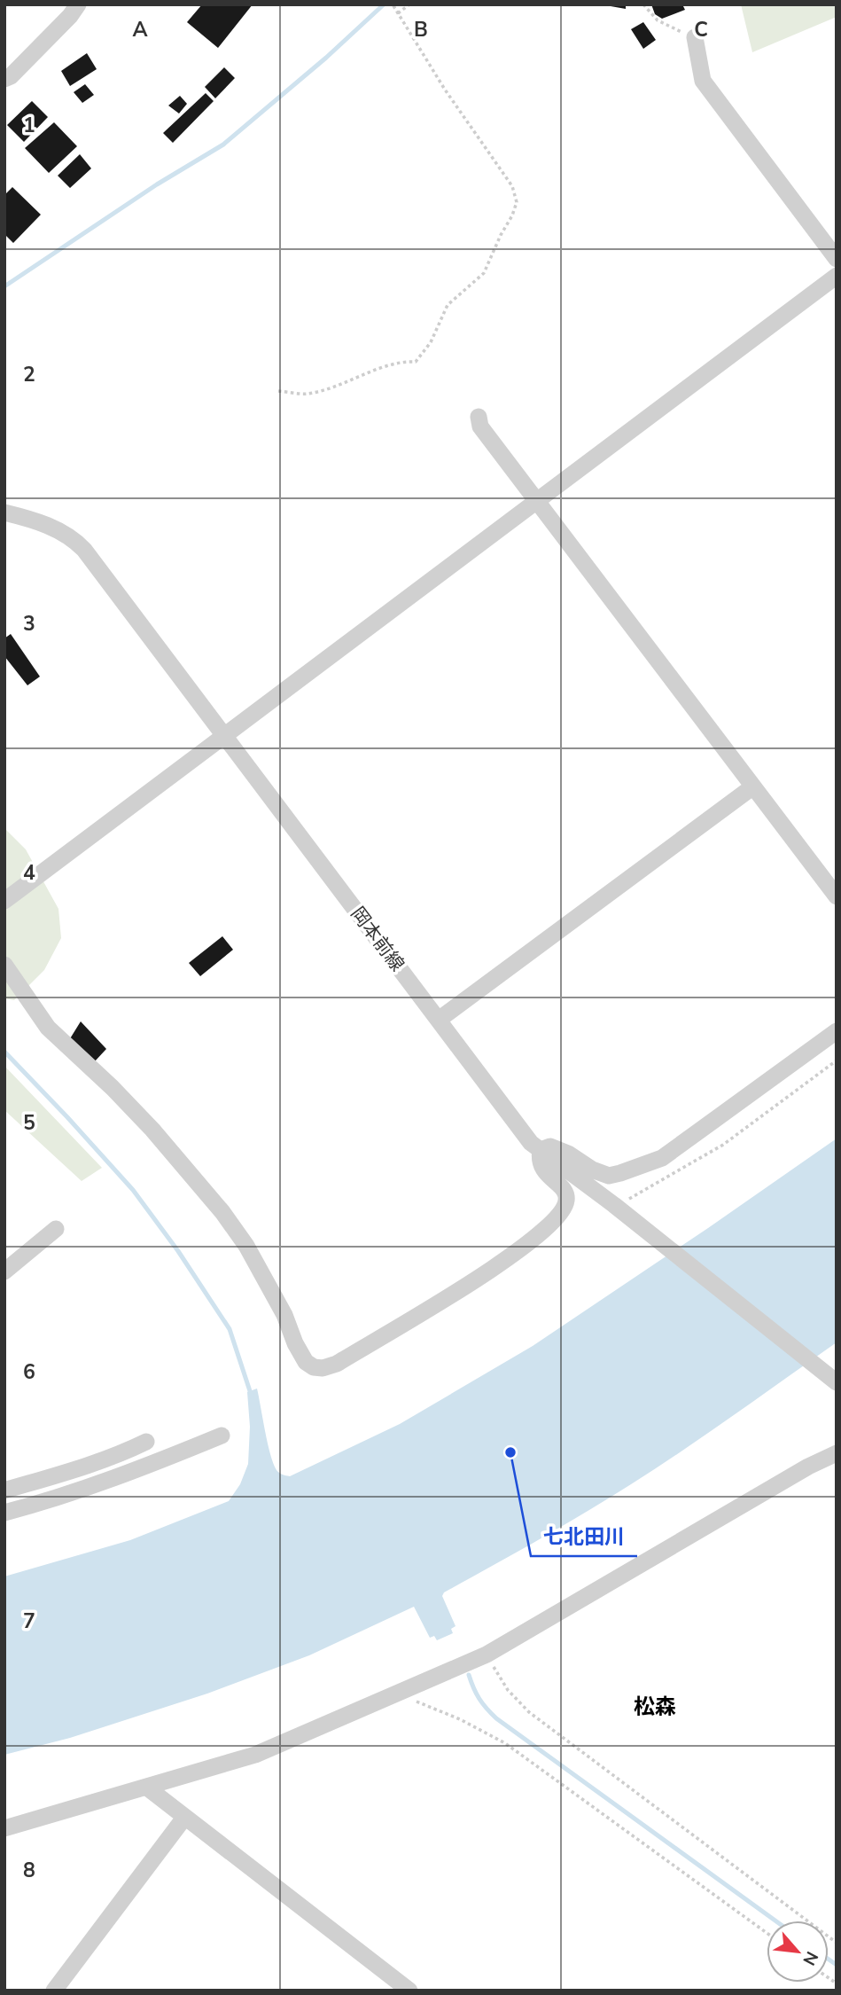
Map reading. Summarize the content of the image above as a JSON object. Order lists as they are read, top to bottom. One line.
{"streets":{"street":["岡本前線"]},"districts":["松森"],"places":["七北田川"],"north":"bottom right","grid":{"columns":["A","B","C"],"rows":["1","2","3","4","5","6","7","8"]}}
